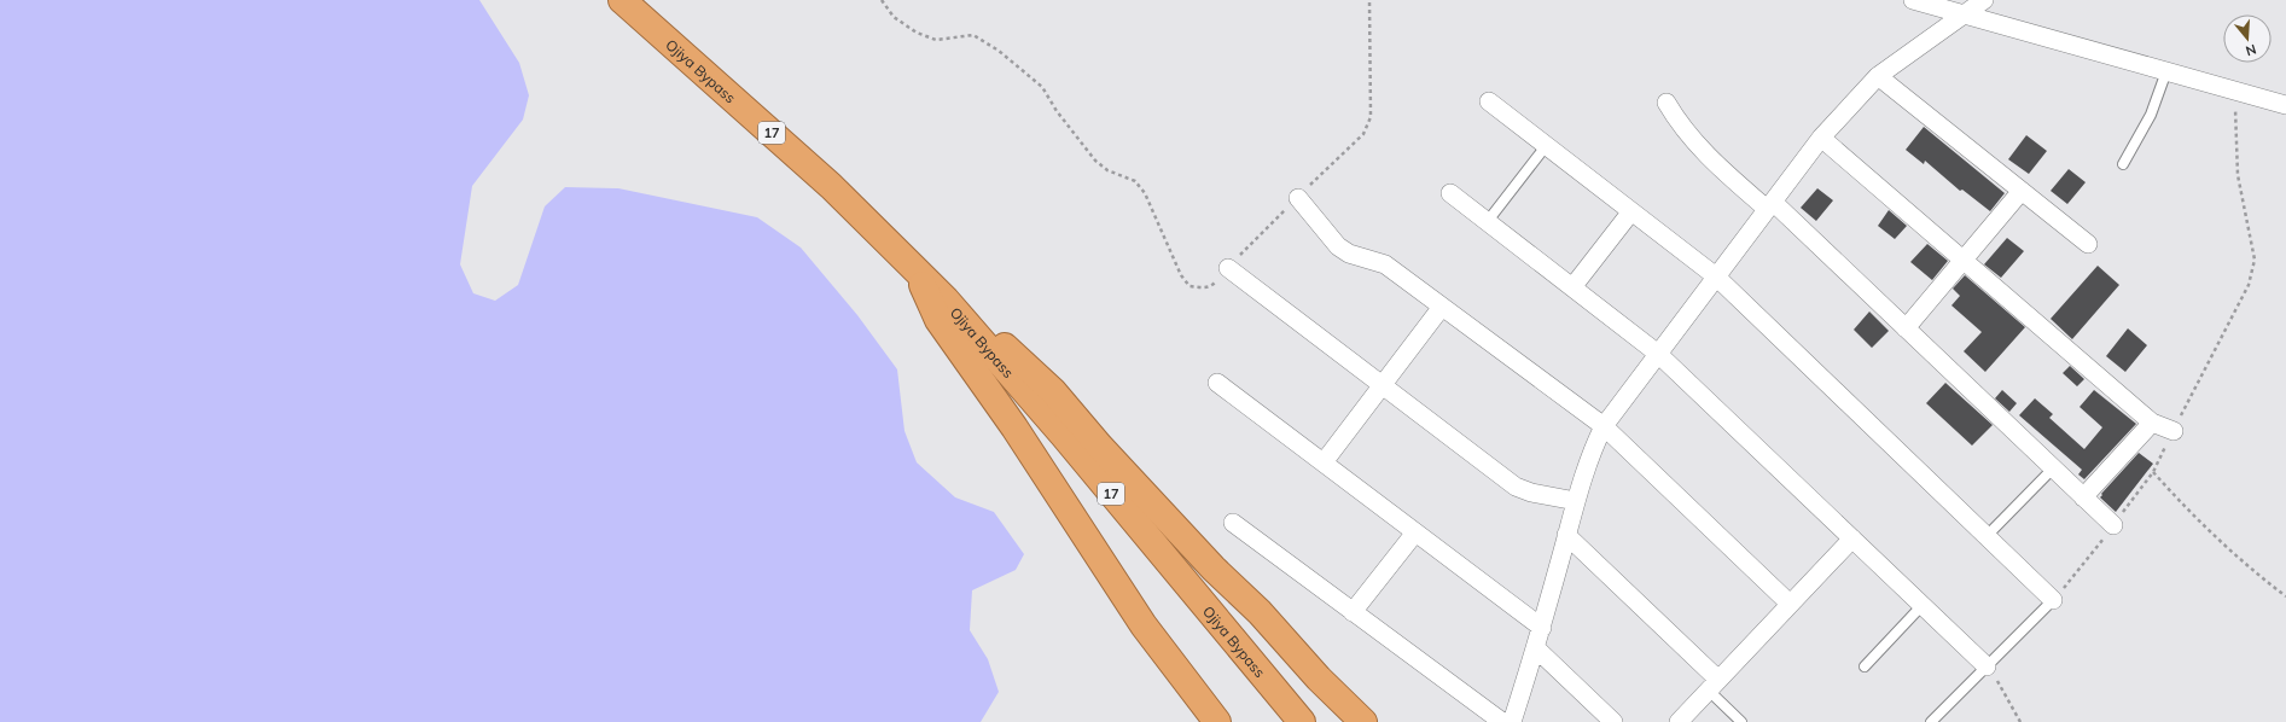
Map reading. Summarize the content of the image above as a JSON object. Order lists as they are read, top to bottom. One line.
{"streets":{"highway":["Ojiya Bypass","17"]},"north":"bottom"}
